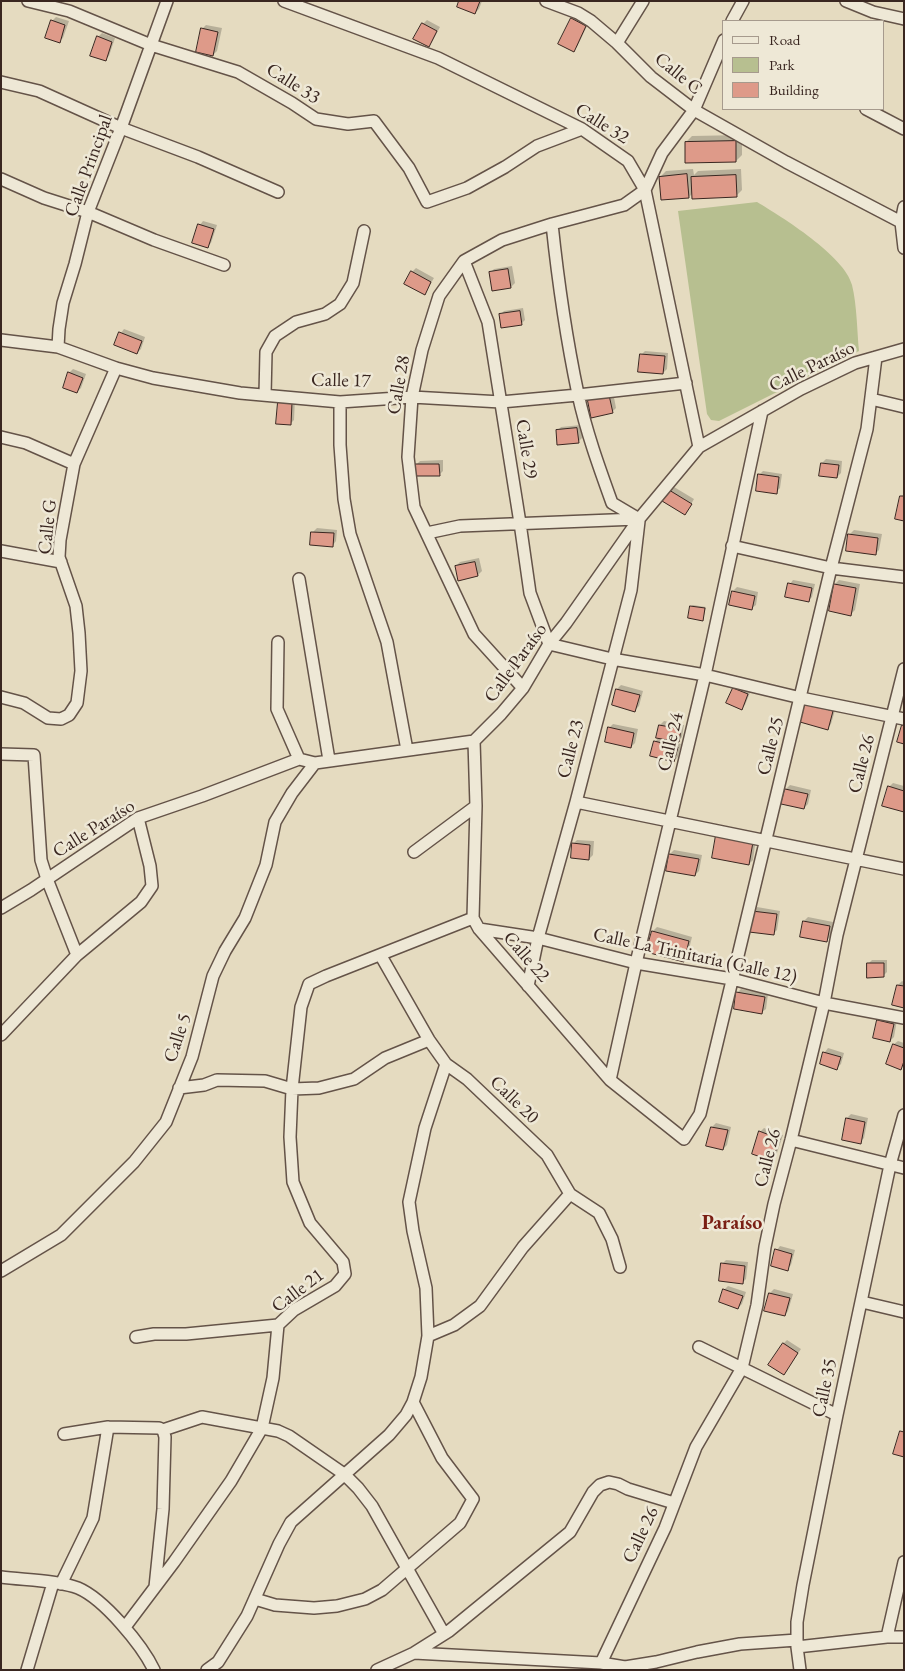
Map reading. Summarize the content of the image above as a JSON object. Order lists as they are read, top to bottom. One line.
{"streets":{"street":["Calle C","Calle 33","Calle 32","Calle Principal","Calle Paraíso","Calle 17","Calle 28","Calle 29","Calle G","Calle 24","Calle 25","Calle 23","Calle 26","Calle La Trinitaria (Calle 12)","Calle 22","Calle 5","Calle 20","Calle 21","Calle 35"]},"crossings":[["Calle 33","Calle 32"],["Calle 33","Calle Principal"],["Calle 32","Calle Paraíso"],["Calle 32","Calle 17"],["Calle 32","Calle 28"],["Calle Principal","Calle 17"],["Calle Paraíso","Calle 28"],["Calle Paraíso","Calle 29"],["Calle Paraíso","Calle 24"],["Calle Paraíso","Calle 25"],["Calle Paraíso","Calle 23"],["Calle 17","Calle 28"],["Calle 17","Calle 29"],["Calle 17","Calle G"],["Calle 28","Calle 29"],["Calle 24","Calle La Trinitaria (Calle 12)"],["Calle 24","Calle 22"],["Calle 25","Calle La Trinitaria (Calle 12)"],["Calle 25","Calle 22"],["Calle 23","Calle La Trinitaria (Calle 12)"],["Calle 23","Calle 22"],["Calle 26","Calle La Trinitaria (Calle 12)"],["Calle La Trinitaria (Calle 12)","Calle 22"],["Calle 22","Calle 21"],["Calle 20","Calle 21"]],"districts":["Paraíso"],"legend":["Road","Park","Building"]}
